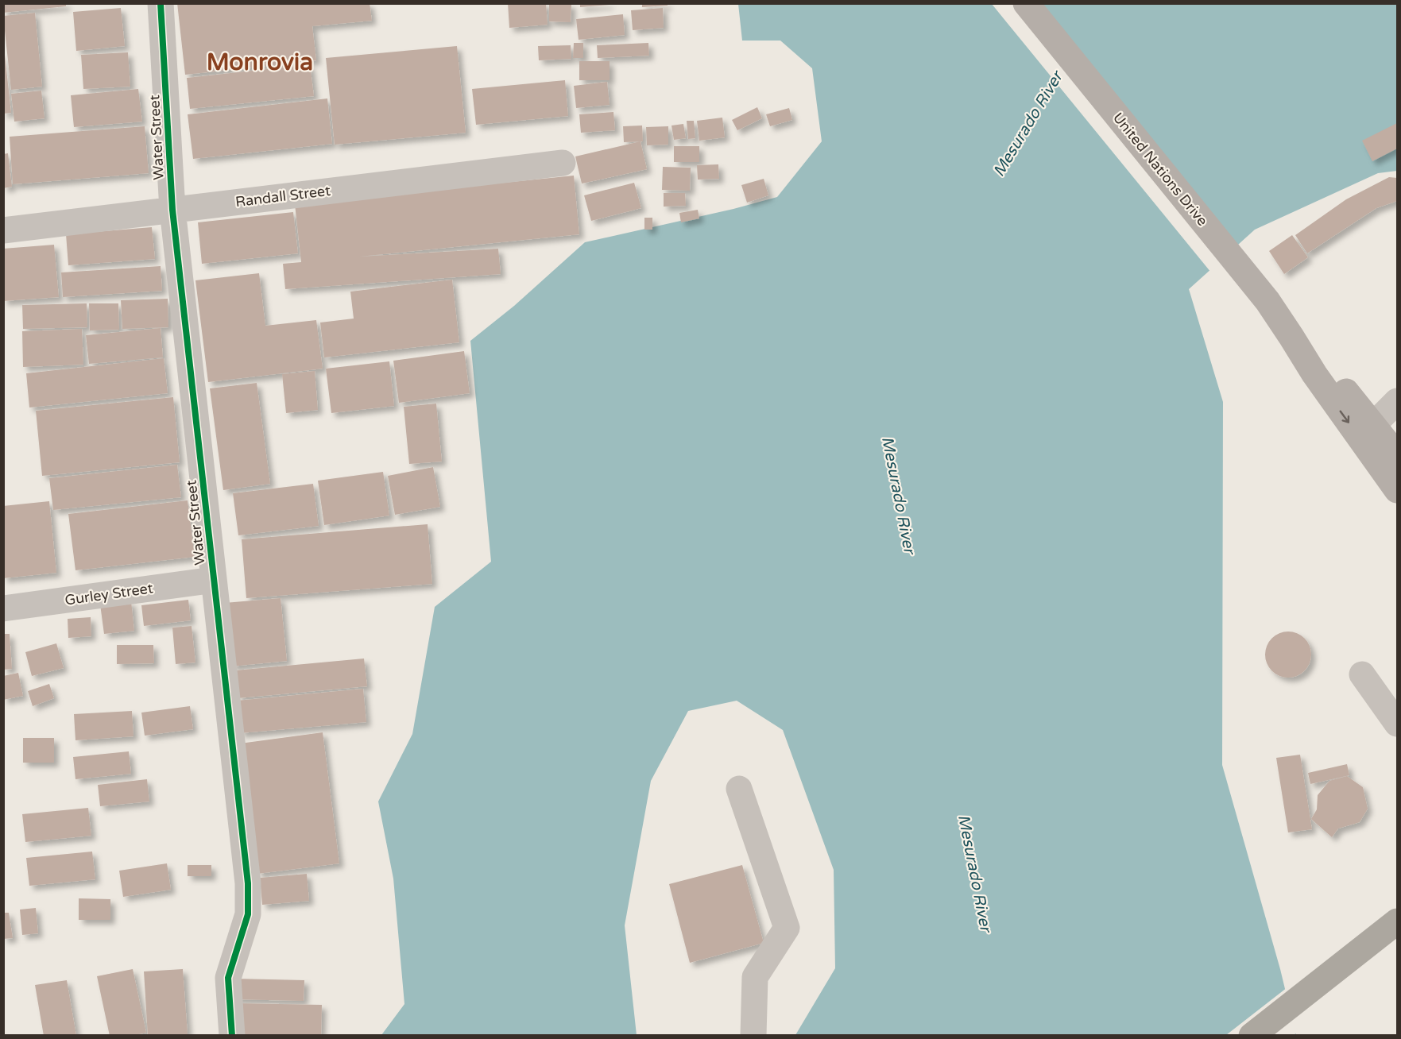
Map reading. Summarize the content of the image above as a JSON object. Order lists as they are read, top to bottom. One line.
{"streets":{"main road":["United Nations Drive"],"street":["Water Street","Randall Street","Gurley Street"]},"crossings":[["Water Street","Randall Street"],["Water Street","Gurley Street"]],"districts":["Monrovia"],"water":["Mesurado River"]}
